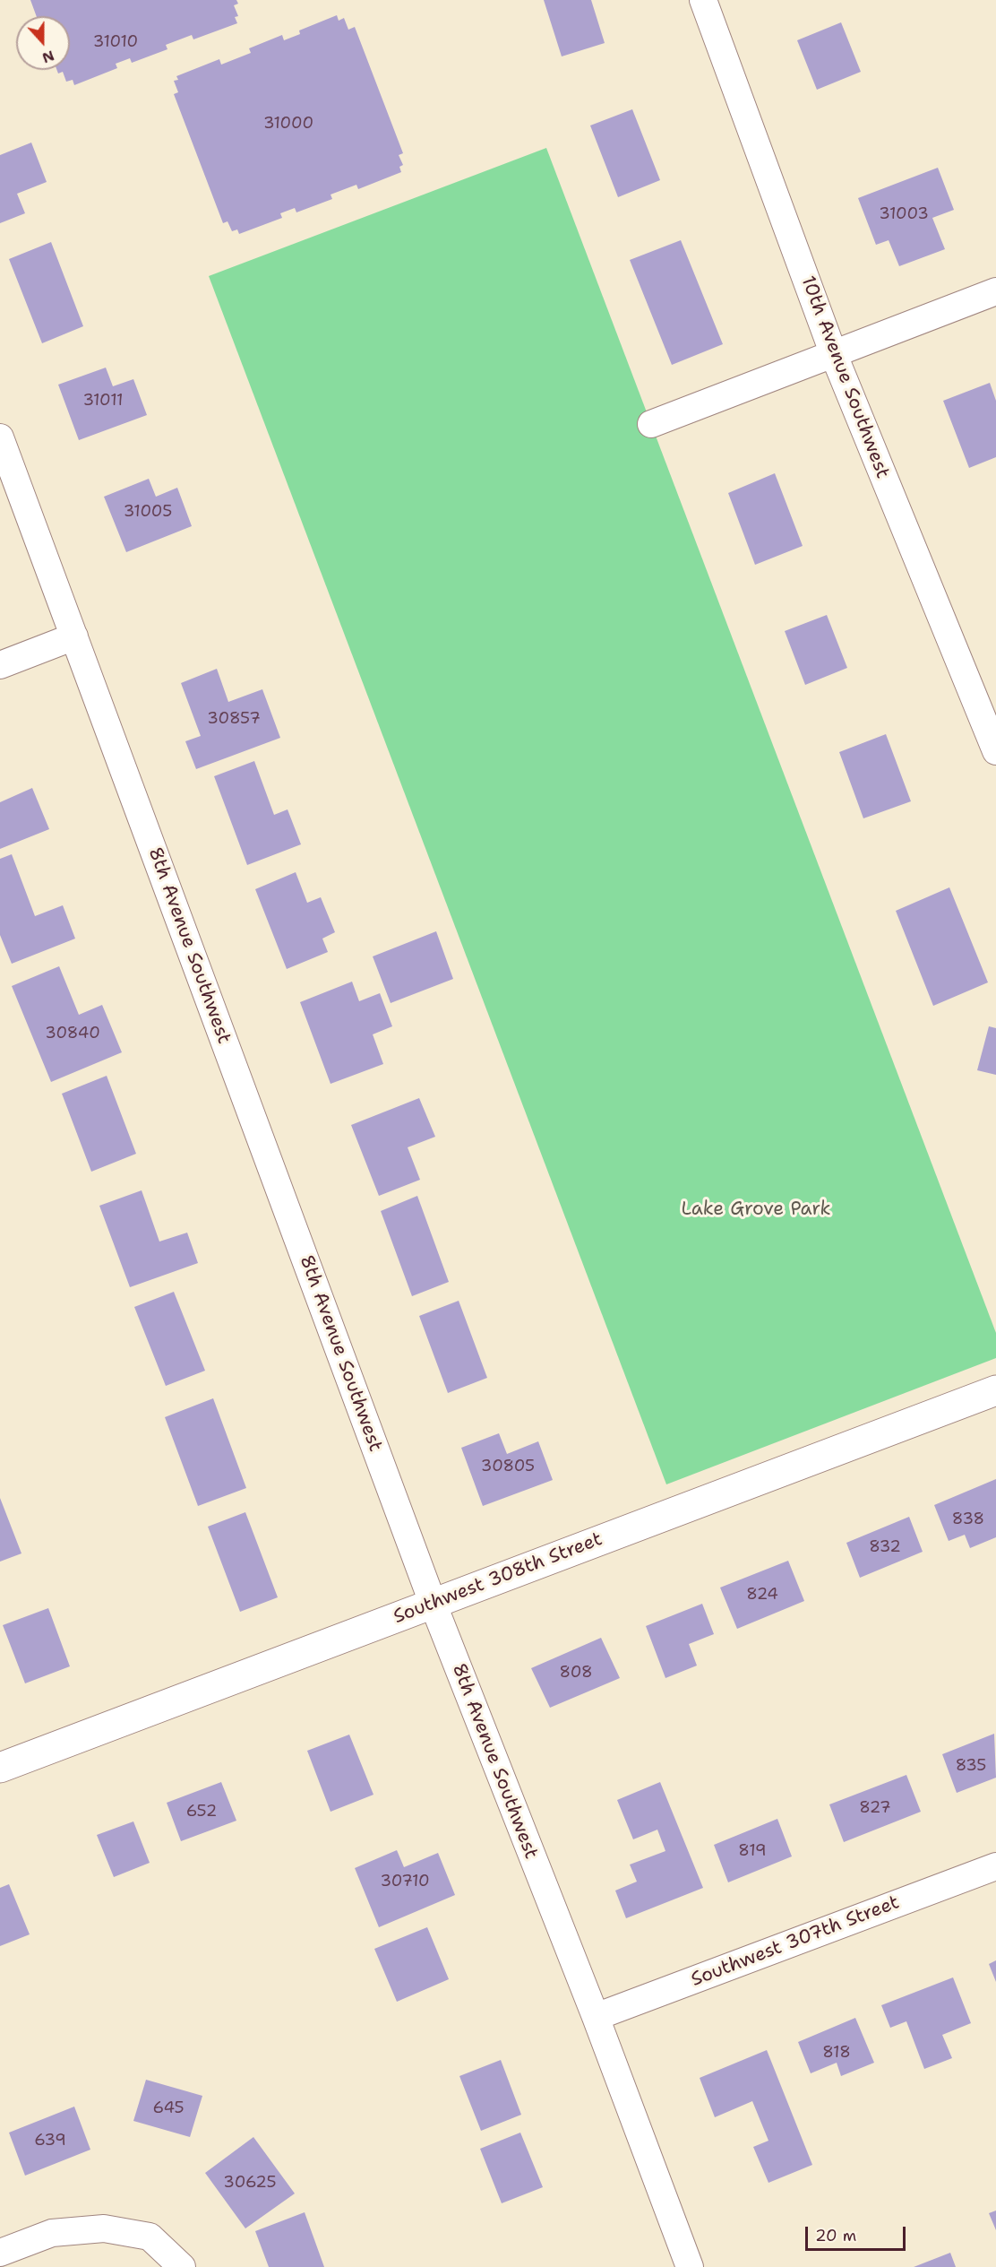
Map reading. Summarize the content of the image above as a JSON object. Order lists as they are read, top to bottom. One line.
{"streets":{"street":["10th Avenue Southwest","8th Avenue Southwest","Southwest 308th Street","Southwest 307th Street"]},"crossings":[["8th Avenue Southwest","Southwest 308th Street"],["8th Avenue Southwest","Southwest 307th Street"]],"parks":["Lake Grove Park"],"house_numbers":["31010","31000","31003","31011","31005","30857","30840","30805","838","832","824","808","835","827","652","819","30710","818","645","639","30625"],"scale_bar":"20 m","north":"bottom"}
